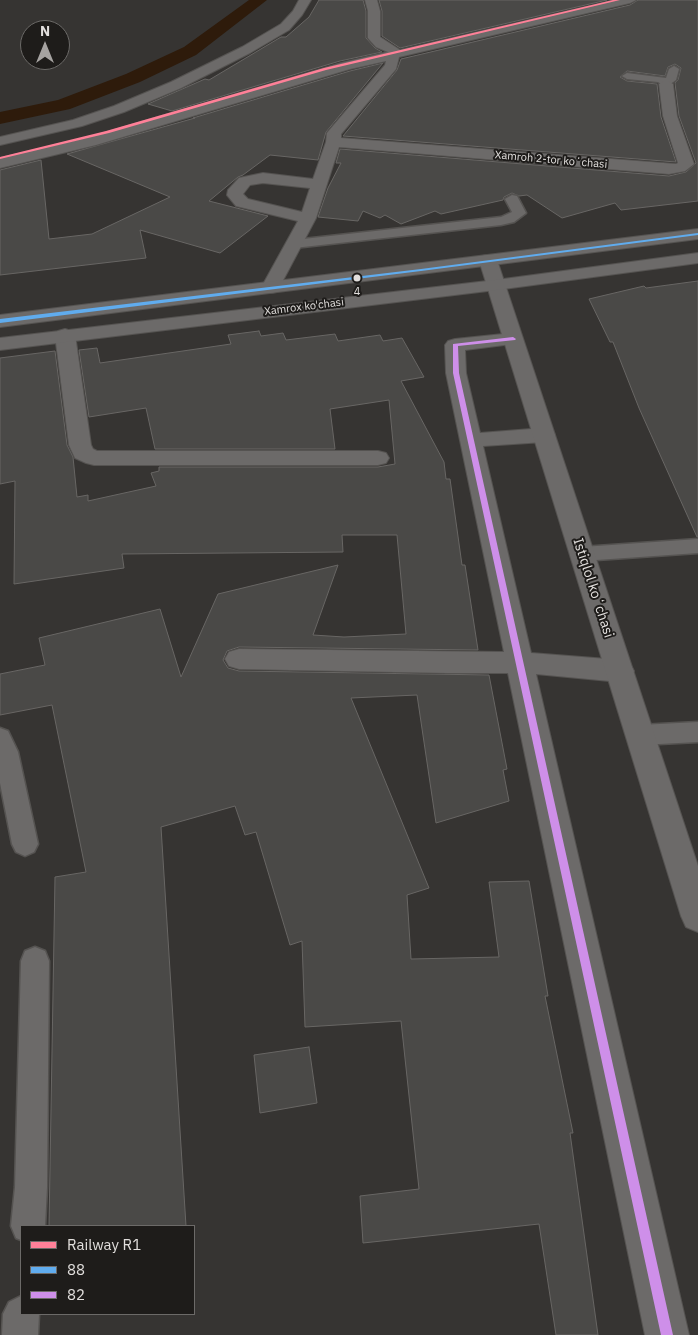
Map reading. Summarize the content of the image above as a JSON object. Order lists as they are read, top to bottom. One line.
{"streets":{"street":["Xamroh 2-tor koʻchasi","Xamrox ko'chasi","Istiqlol koʻchasi"]},"crossings":[["Xamrox ko'chasi","Istiqlol koʻchasi"]],"places":["4"],"lines":["rail line R1","transit line 88","transit line 82"],"legend":["Railway R1","88","82"],"north":"top"}
